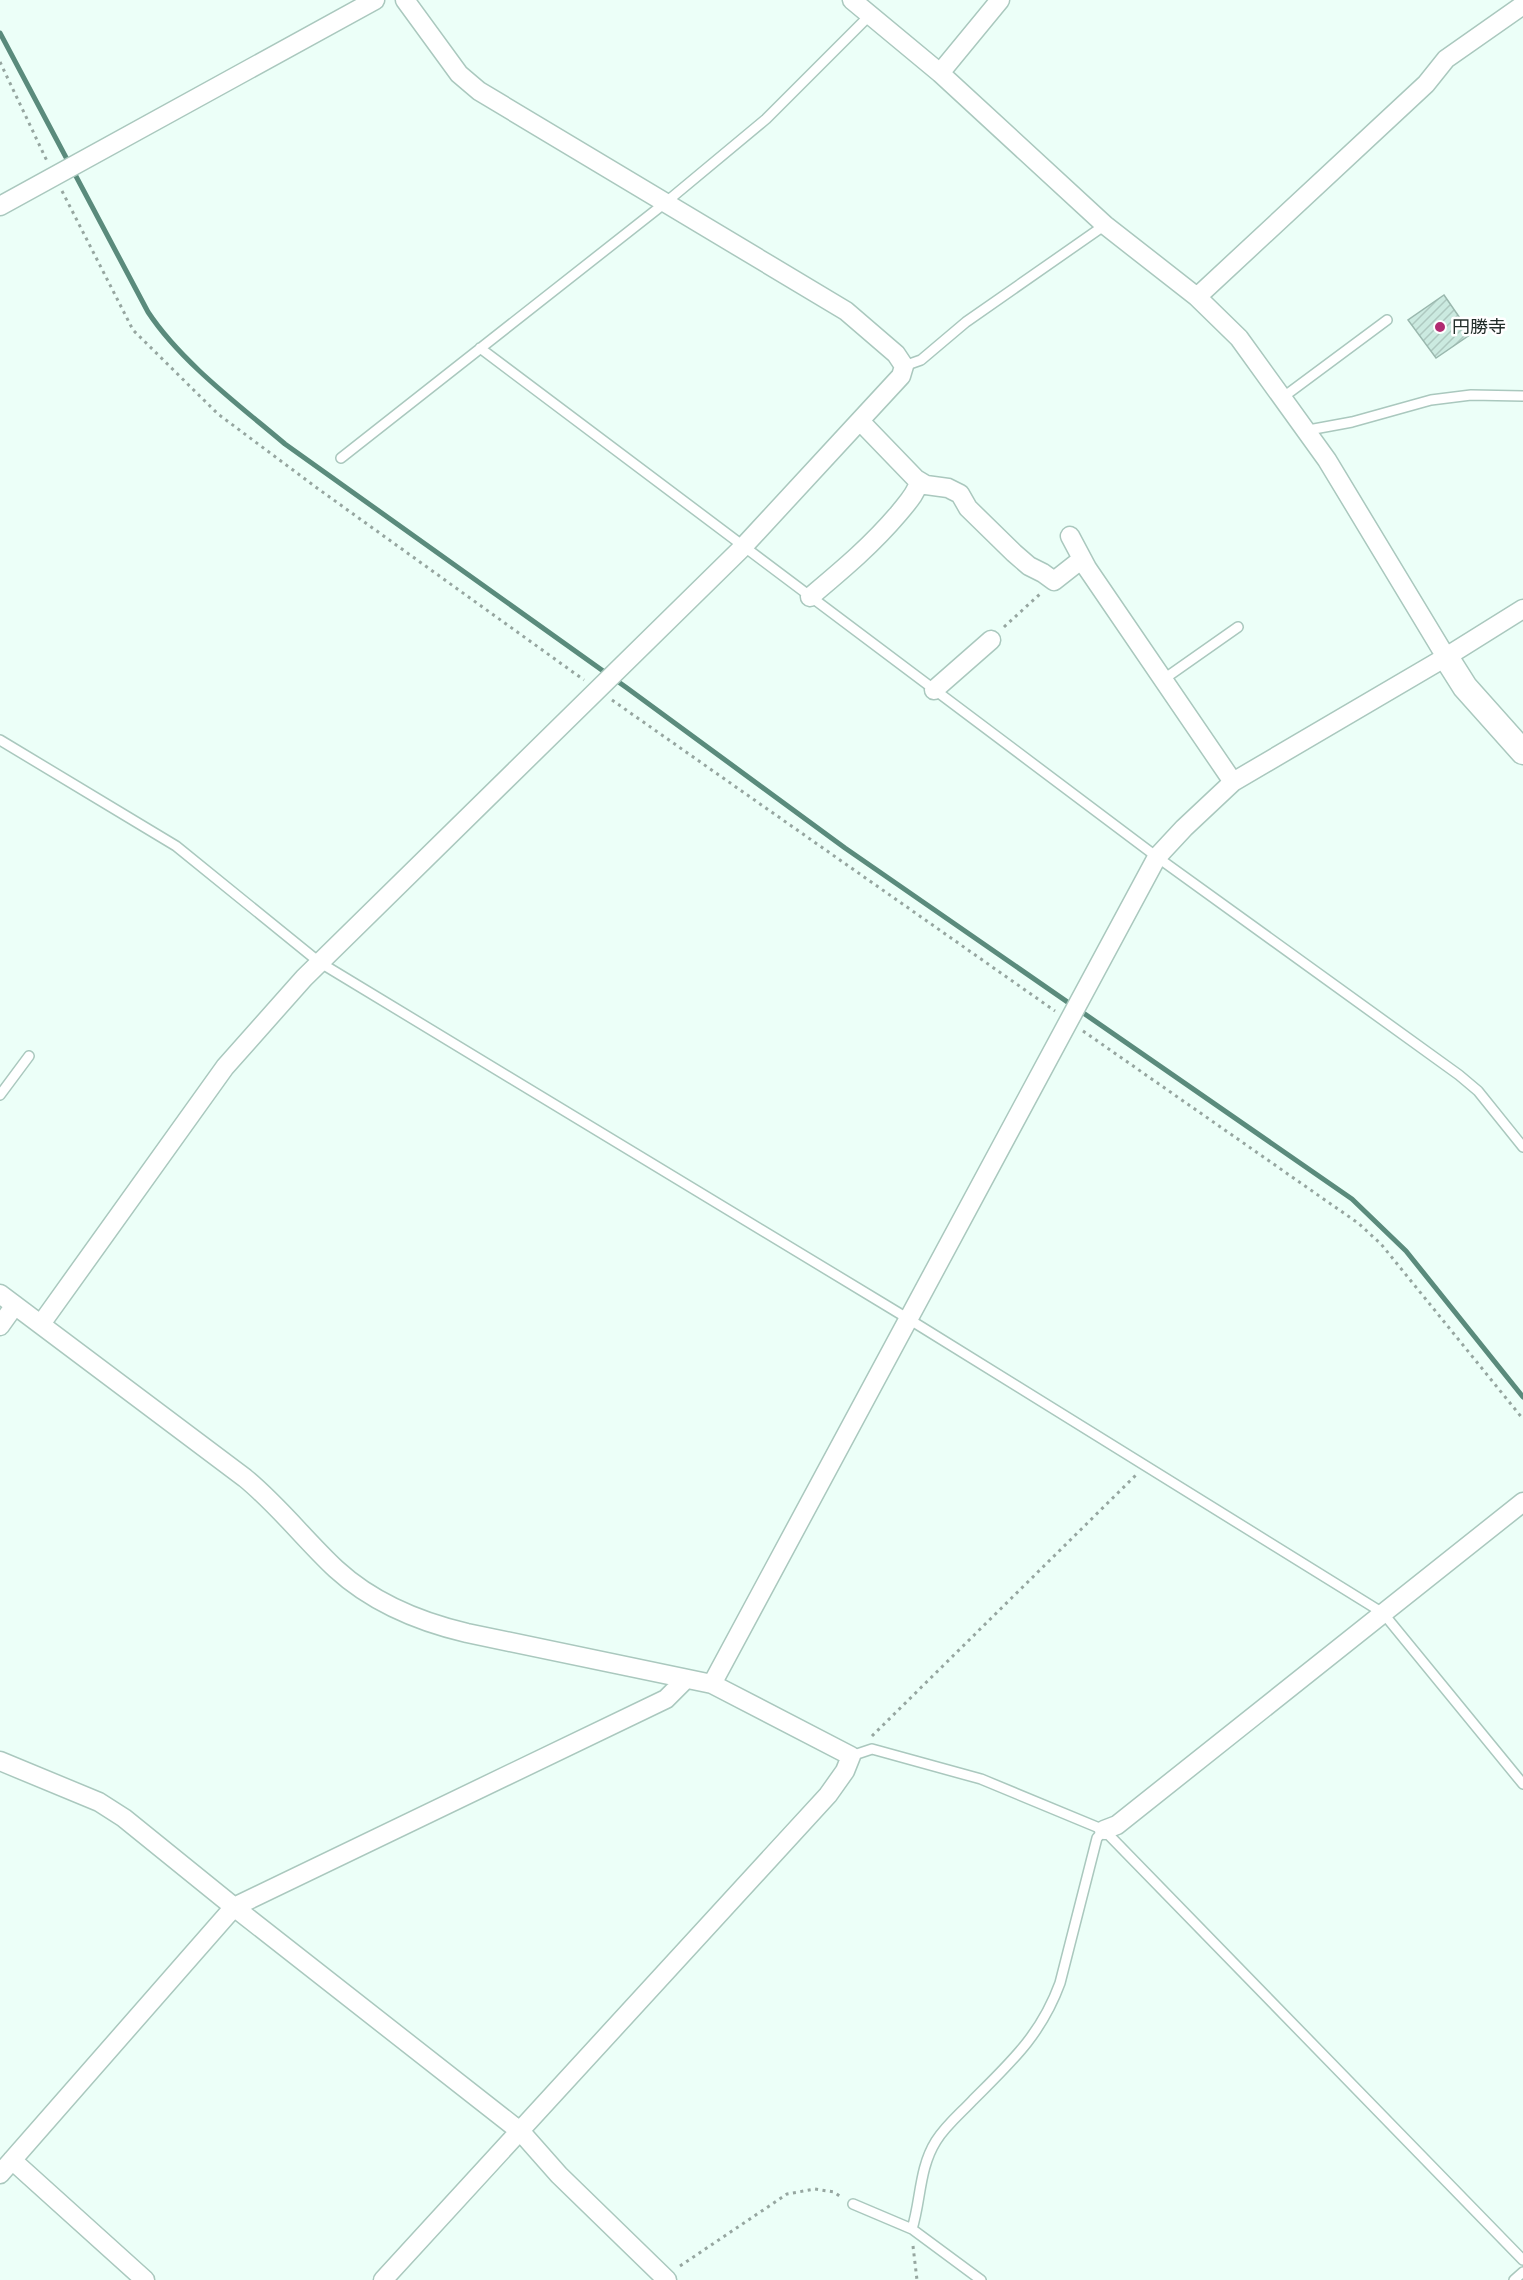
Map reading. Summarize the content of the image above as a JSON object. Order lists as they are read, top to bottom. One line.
{"places":["円勝寺"]}
